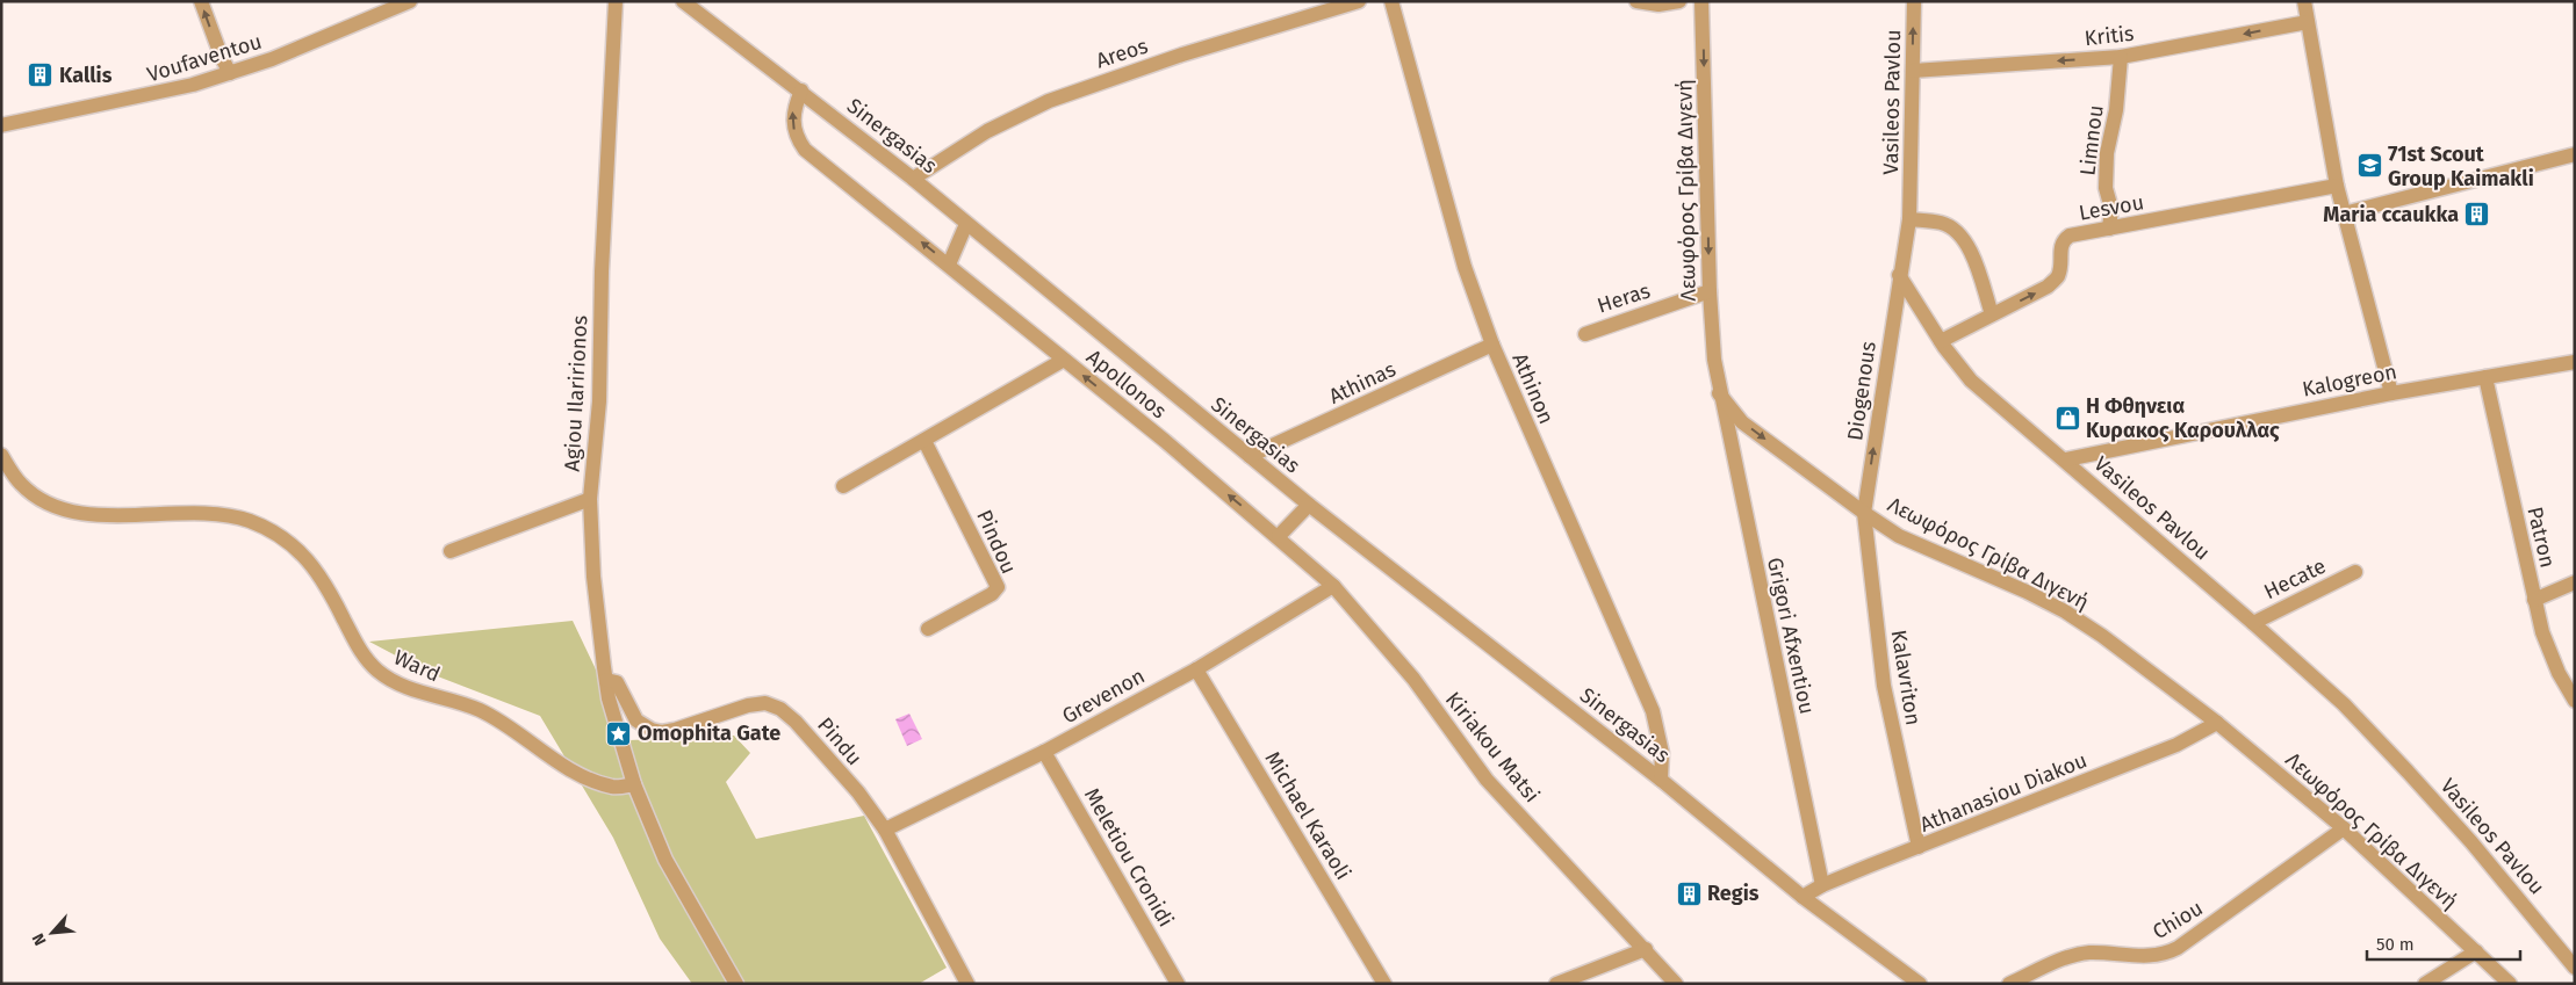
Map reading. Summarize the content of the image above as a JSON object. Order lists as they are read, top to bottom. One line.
{"streets":{"street":["Kritis","Areos","Voufaventou","Vasileos Pavlou","Sinergasias","Limnou","Λεωφόρος Γρίβα Διγενή","Lesvou","Heras","Kalogreon","Athinas","Apollonos","Athinon","Diogenous","Agiou Ilaririonos","Patron","Pindou","Hecate","Grigori Afxentiou","Ward","Kalavriton","Grevenon","Pindu","Kiriakou Matsi","Athanasiou Diakou","Michael Karaoli","Meletiou Cronidi","Chiou"]},"crossings":[["Kritis","Vasileos Pavlou"],["Kritis","Limnou"],["Areos","Sinergasias"],["Vasileos Pavlou","Lesvou"],["Vasileos Pavlou","Kalogreon"],["Vasileos Pavlou","Diogenous"],["Vasileos Pavlou","Hecate"],["Sinergasias","Athinas"],["Sinergasias","Apollonos"],["Sinergasias","Athinon"],["Sinergasias","Athanasiou Diakou"],["Limnou","Lesvou"],["Λεωφόρος Γρίβα Διγενή","Heras"],["Λεωφόρος Γρίβα Διγενή","Diogenous"],["Λεωφόρος Γρίβα Διγενή","Grigori Afxentiou"],["Λεωφόρος Γρίβα Διγενή","Kalavriton"],["Λεωφόρος Γρίβα Διγενή","Athanasiou Diakou"],["Λεωφόρος Γρίβα Διγενή","Chiou"],["Kalogreon","Patron"],["Athinas","Athinon"],["Apollonos","Kiriakou Matsi"],["Diogenous","Kalavriton"],["Agiou Ilaririonos","Ward"],["Agiou Ilaririonos","Pindu"],["Grigori Afxentiou","Athanasiou Diakou"],["Kalavriton","Athanasiou Diakou"],["Grevenon","Pindu"],["Grevenon","Kiriakou Matsi"],["Grevenon","Michael Karaoli"],["Grevenon","Meletiou Cronidi"]],"one_way":["Kritis","Apollonos","Diogenous"],"places":{"building":["Kallis","Maria ccaukka","Regis"],"school or university":["71st Scout Group Kaimakli"],"shop":["Η Φθηνεια Κυρακος Καρουλλας"],"place":["Omophita Gate"]},"scale_bar":"50 m","north":"bottom left"}
